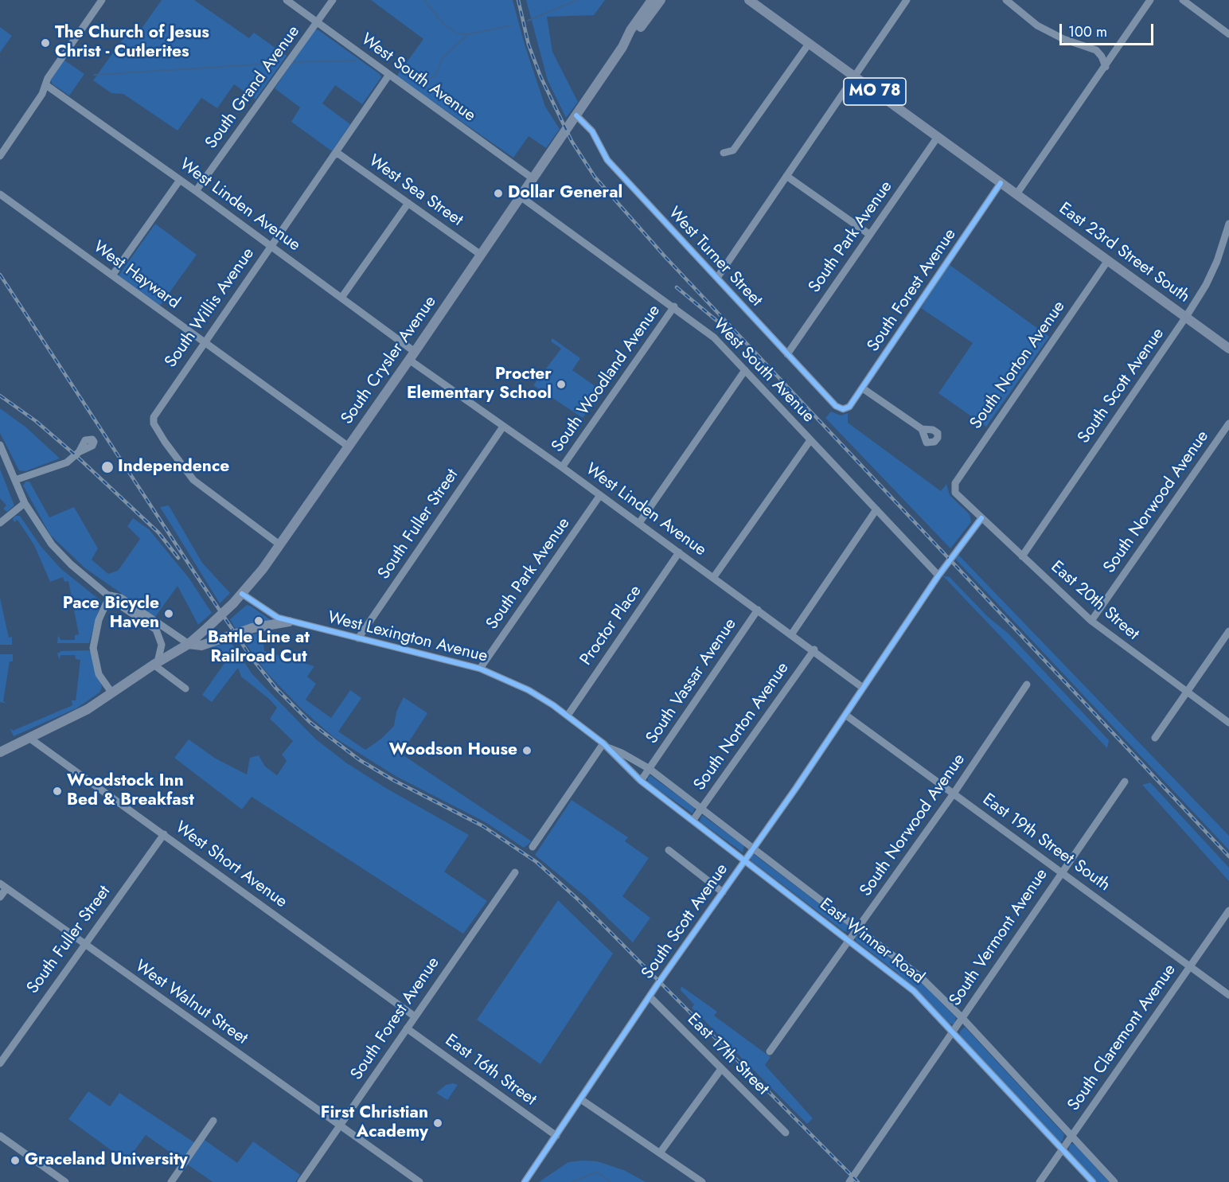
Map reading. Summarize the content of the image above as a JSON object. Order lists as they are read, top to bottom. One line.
{"streets":{"main road":["MO 78","East 23rd Street South","South Crysler Avenue"],"street":["West South Avenue","South Grand Avenue","West Sea Street","West Linden Avenue","South Park Avenue","West Turner Street","West Hayward","South Forest Avenue","South Willis Avenue","South Norton Avenue","South Woodland Avenue","South Scott Avenue","South Norwood Avenue","South Fuller Street","East 20th Street","Proctor Place","West Lexington Avenue","South Vassar Avenue","East 19th Street South","West Short Avenue","South Vermont Avenue","East Winner Road","West Walnut Street","South Claremont Avenue","East 17th Street","East 16th Street"]},"crossings":[["West South Avenue","South Grand Avenue"],["West South Avenue","South Willis Avenue"],["West South Avenue","South Crysler Avenue"],["West South Avenue","South Woodland Avenue"],["West South Avenue","South Scott Avenue"],["South Grand Avenue","West Linden Avenue"],["MO 78","South Park Avenue"],["MO 78","East 23rd Street South"],["MO 78","South Forest Avenue"],["West Sea Street","South Willis Avenue"],["West Sea Street","South Crysler Avenue"],["West Linden Avenue","South Park Avenue"],["West Linden Avenue","South Willis Avenue"],["West Linden Avenue","South Crysler Avenue"],["West Linden Avenue","South Norton Avenue"],["West Linden Avenue","South Woodland Avenue"],["West Linden Avenue","South Scott Avenue"],["West Linden Avenue","South Fuller Street"],["West Linden Avenue","Proctor Place"],["West Linden Avenue","South Vassar Avenue"],["South Park Avenue","West Turner Street"],["South Park Avenue","West Lexington Avenue"],["East 23rd Street South","South Forest Avenue"],["East 23rd Street South","South Norton Avenue"],["East 23rd Street South","South Scott Avenue"],["West Turner Street","South Forest Avenue"],["West Turner Street","South Crysler Avenue"],["West Hayward","South Willis Avenue"],["West Hayward","South Crysler Avenue"],["South Forest Avenue","West Short Avenue"],["South Forest Avenue","West Walnut Street"],["South Forest Avenue","East 16th Street"],["South Willis Avenue","South Crysler Avenue"],["South Crysler Avenue","West Lexington Avenue"],["South Norton Avenue","East 20th Street"],["South Norton Avenue","East Winner Road"],["South Scott Avenue","East 20th Street"],["South Scott Avenue","East 19th Street South"],["South Scott Avenue","East Winner Road"],["South Scott Avenue","East 17th Street"],["South Scott Avenue","East 16th Street"],["South Norwood Avenue","East 20th Street"],["South Norwood Avenue","East 19th Street South"],["South Norwood Avenue","East Winner Road"],["South Fuller Street","West Lexington Avenue"],["South Fuller Street","West Short Avenue"],["South Fuller Street","West Walnut Street"],["Proctor Place","West Lexington Avenue"],["West Lexington Avenue","East Winner Road"],["South Vassar Avenue","East Winner Road"],["East 19th Street South","South Vermont Avenue"],["East 19th Street South","South Claremont Avenue"],["South Vermont Avenue","East Winner Road"],["East Winner Road","South Claremont Avenue"]],"places":["The Church of Jesus Christ - Cutlerites","Dollar General","Procter Elementary School","Independence","Pace Bicycle Haven","Battle Line at Railroad Cut","Woodson House","Woodstock Inn Bed & Breakfast","First Christian Academy","Graceland University"],"scale_bar":"100 m"}
